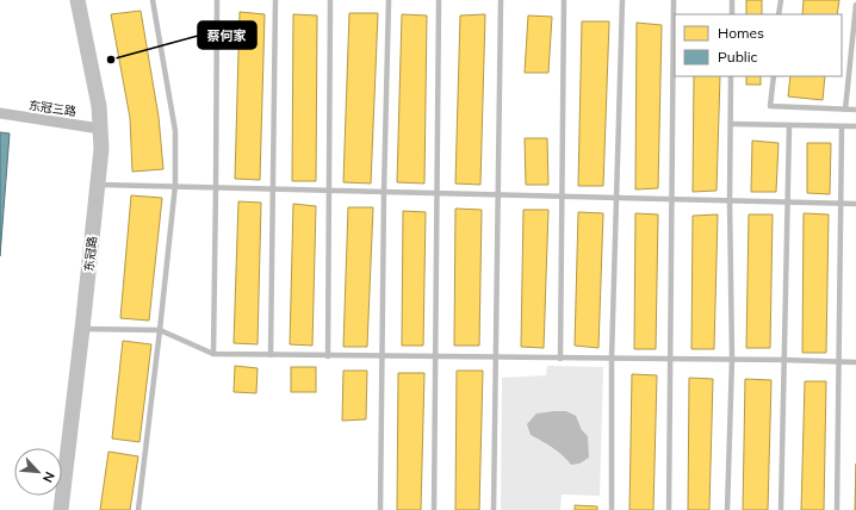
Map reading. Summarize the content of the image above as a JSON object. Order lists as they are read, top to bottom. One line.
{"streets":{"main road":["东冠路"],"street":["东冠三路"]},"crossings":[["东冠三路","东冠路"]],"places":["蔡何家"],"legend":["Homes","Public"],"north":"bottom right"}
